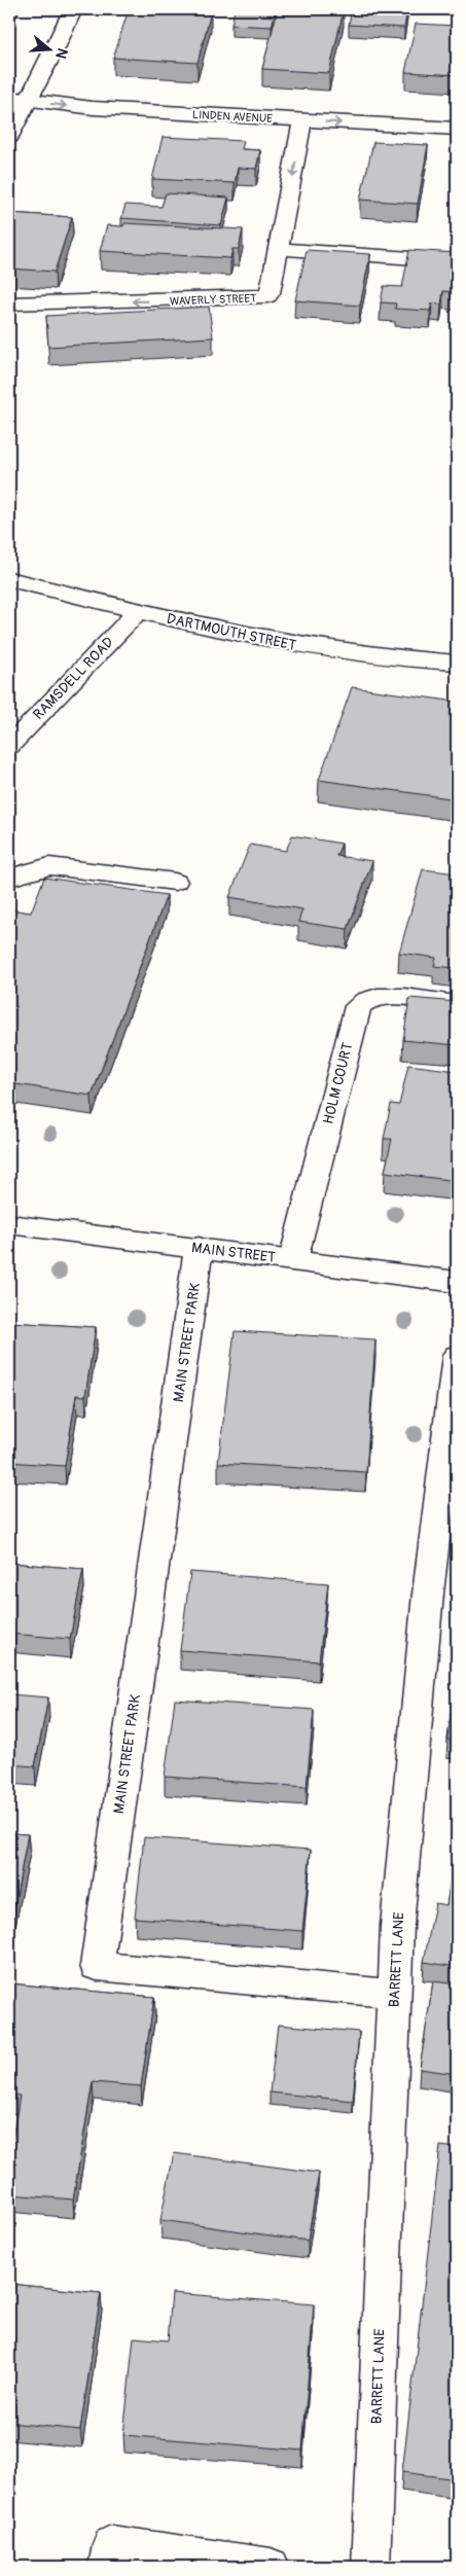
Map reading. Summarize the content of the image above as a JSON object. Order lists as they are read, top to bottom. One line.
{"streets":{"street":["LINDEN AVENUE","WAVERLY STREET","DARTMOUTH STREET","RAMSDELL ROAD","HOLM COURT","MAIN STREET","MAIN STREET PARK","BARRETT LANE"]},"crossings":[["LINDEN AVENUE","WAVERLY STREET"],["DARTMOUTH STREET","RAMSDELL ROAD"],["HOLM COURT","MAIN STREET"],["MAIN STREET","MAIN STREET PARK"],["MAIN STREET PARK","BARRETT LANE"]],"north":"right"}
